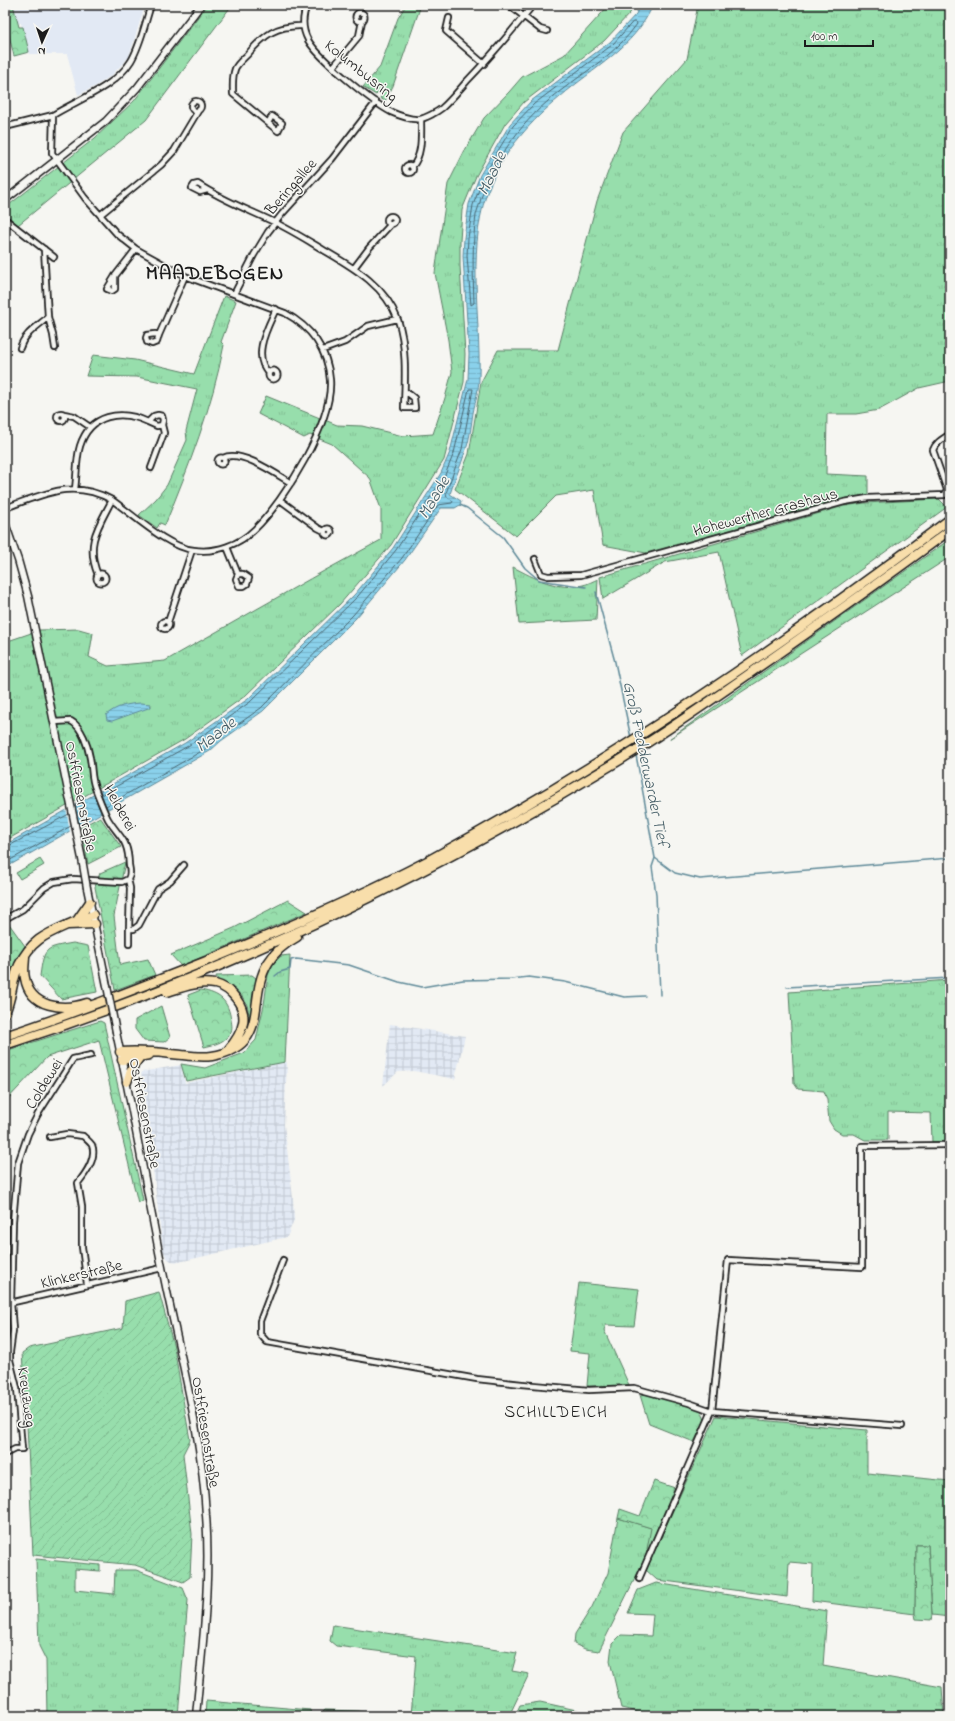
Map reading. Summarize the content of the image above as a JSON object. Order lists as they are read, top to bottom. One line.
{"streets":{"main road":["Ostfriesenstraße"],"street":["Kolumbusring","Beringallee","Hohewerther Grashaus","Helderei","Coldewei","Klinkerstraße","Kreuzweg"]},"crossings":[["Kolumbusring","Beringallee"],["Ostfriesenstraße","Helderei"],["Ostfriesenstraße","Klinkerstraße"],["Coldewei","Klinkerstraße"],["Coldewei","Kreuzweg"],["Klinkerstraße","Kreuzweg"]],"districts":["MAADEBOGEN","SCHILLDEICH"],"water":["Maade","Groß Fedderwarder Tief"],"scale_bar":"100 m","north":"bottom"}
